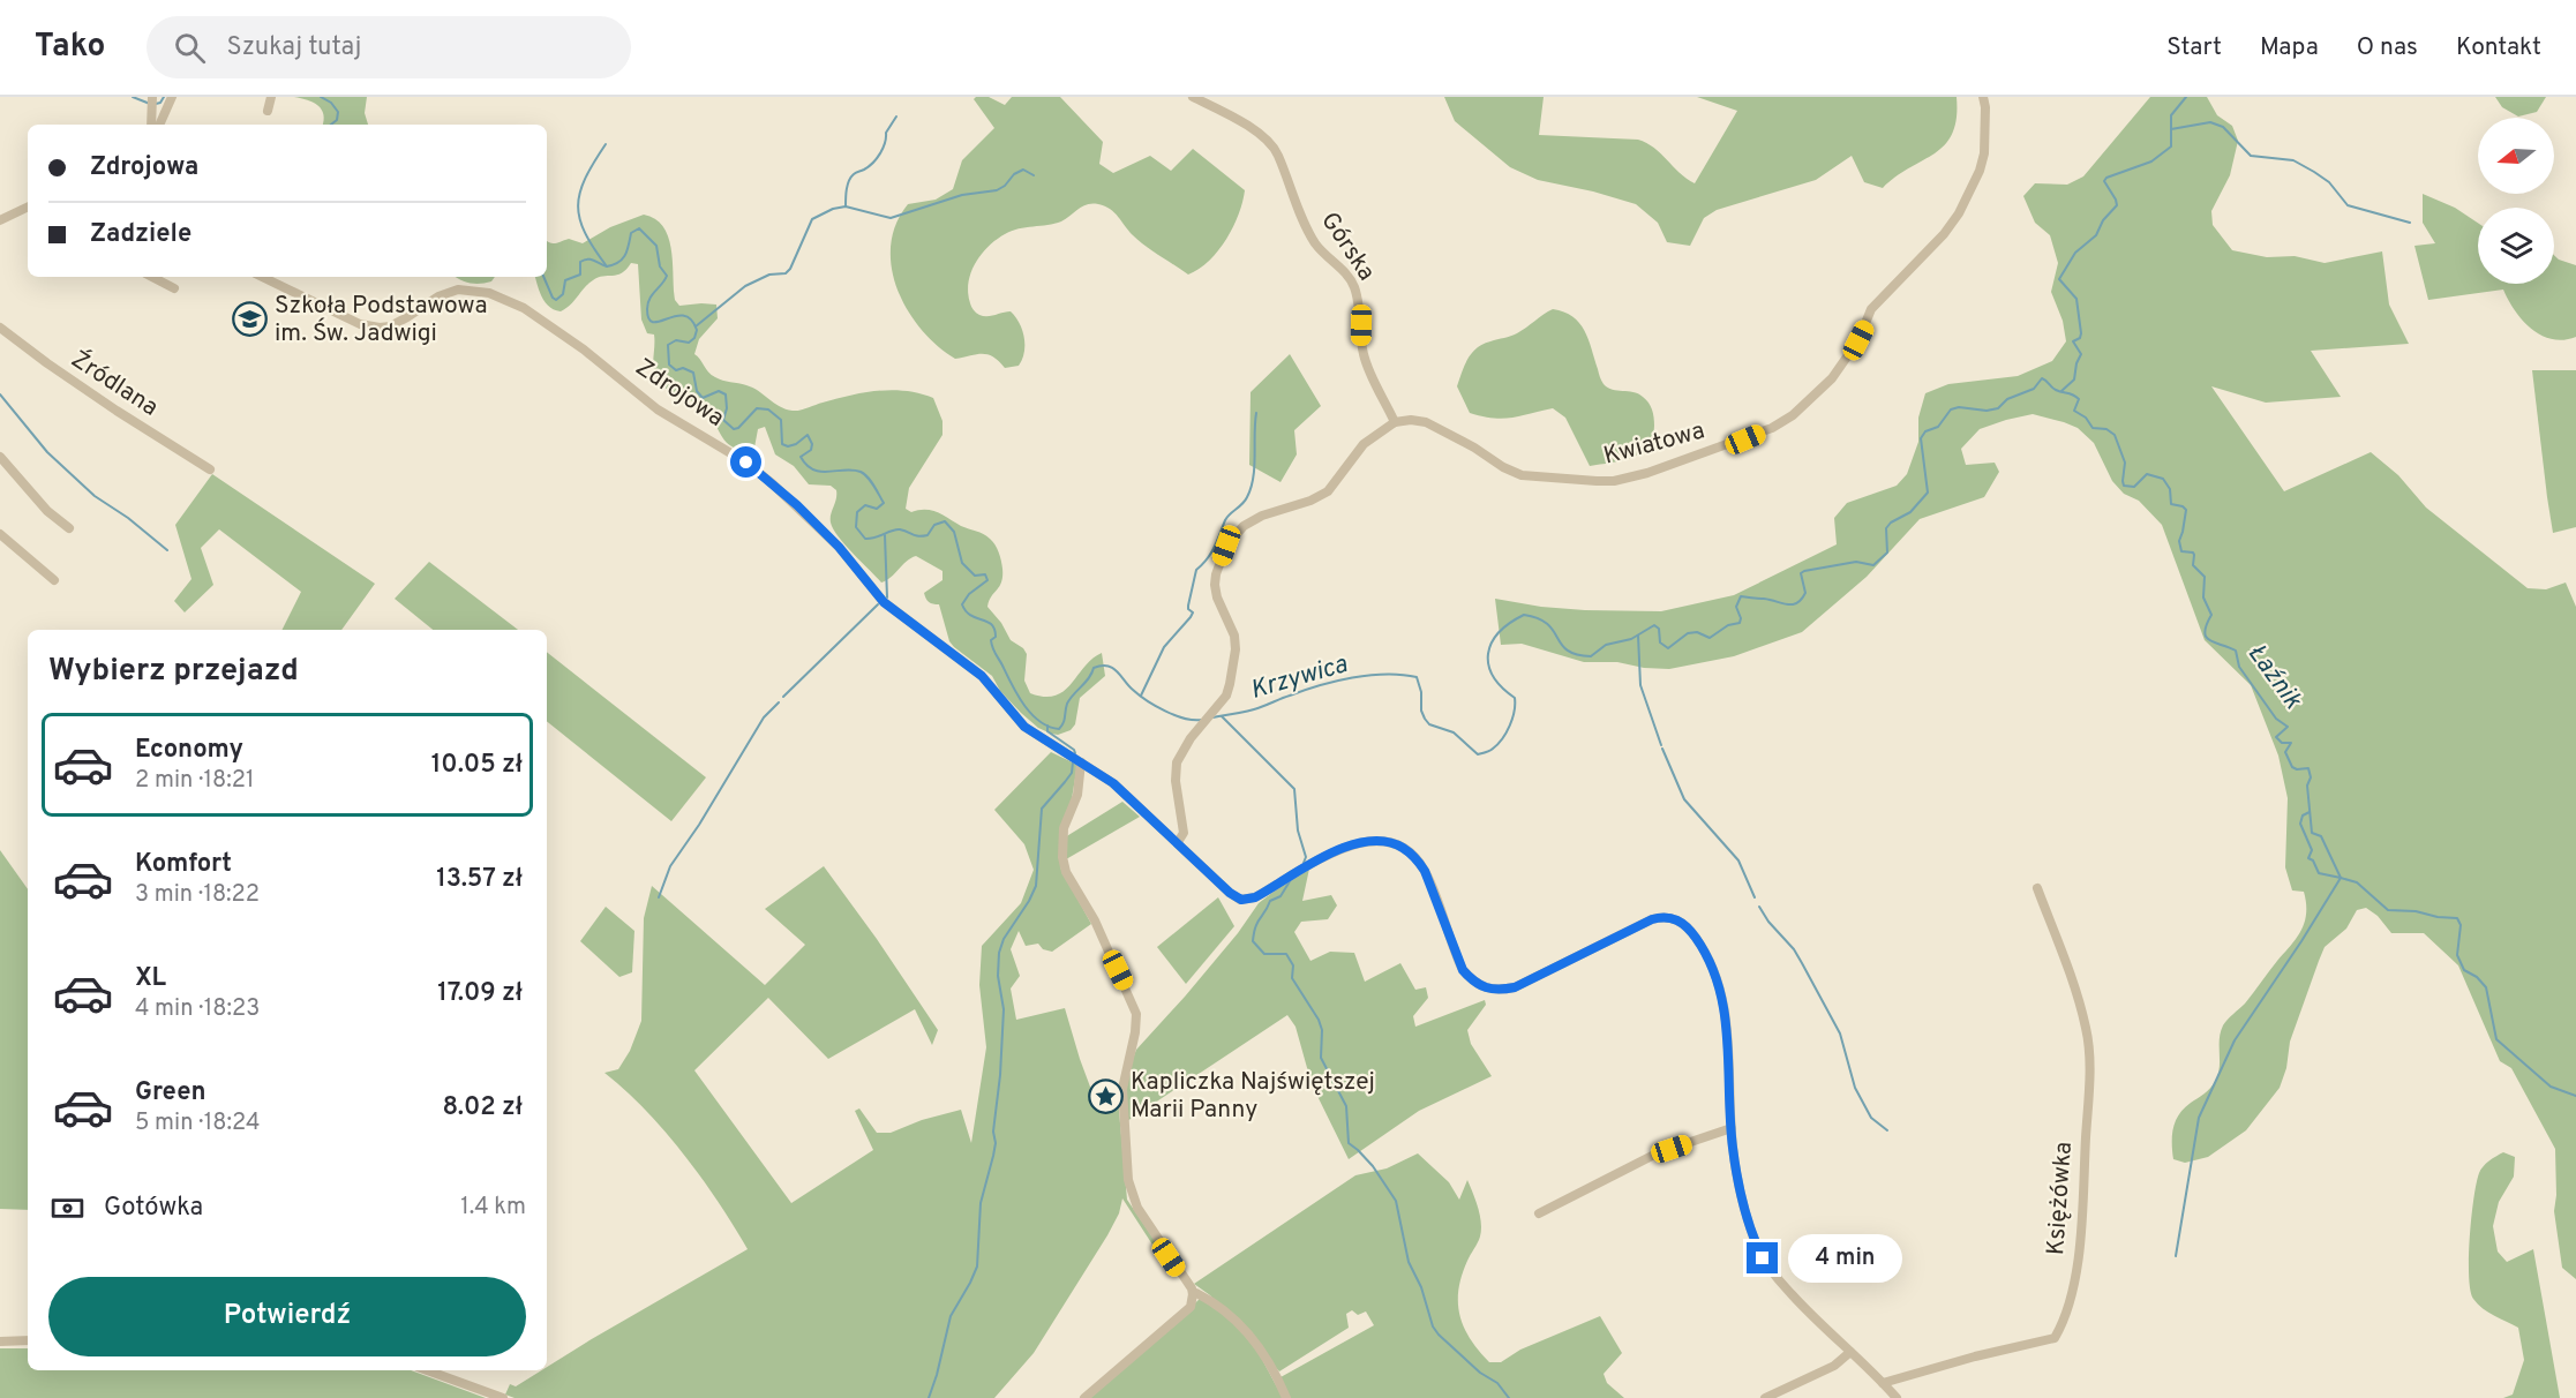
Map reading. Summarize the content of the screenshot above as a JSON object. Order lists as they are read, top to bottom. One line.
{"streets":{"street":["Górska","Źródlana","Zdrojowa","Kwiatowa","Księżówka"]},"crossings":[["Górska","Kwiatowa"]],"water":["Łaźnik","Krzywica"],"places":{"school or university":["Szkoła Podstawowa im. Św. Jadwigi"],"place":["Kapliczka Najświętszej Marii Panny"]},"north":"left","page":{"header":"Tako","search":"Szukaj tutaj","nav":["Start","Mapa","O nas","Kontakt"],"banner":["Zdrojowa","Zadziele"],"heading":"Wybierz przejazd","list":[{"name":"Economy","note":"2 min · 18:21","value":"10.05 zł"},{"name":"Komfort","note":"3 min · 18:22","value":"13.57 zł"},{"name":"XL","note":"4 min · 18:23","value":"17.09 zł"},{"name":"Green","note":"5 min · 18:24","value":"8.02 zł"}],"pay":["Gotówka","1.4 km"],"bubble":"4 min","buttons":"Potwierdź"}}
